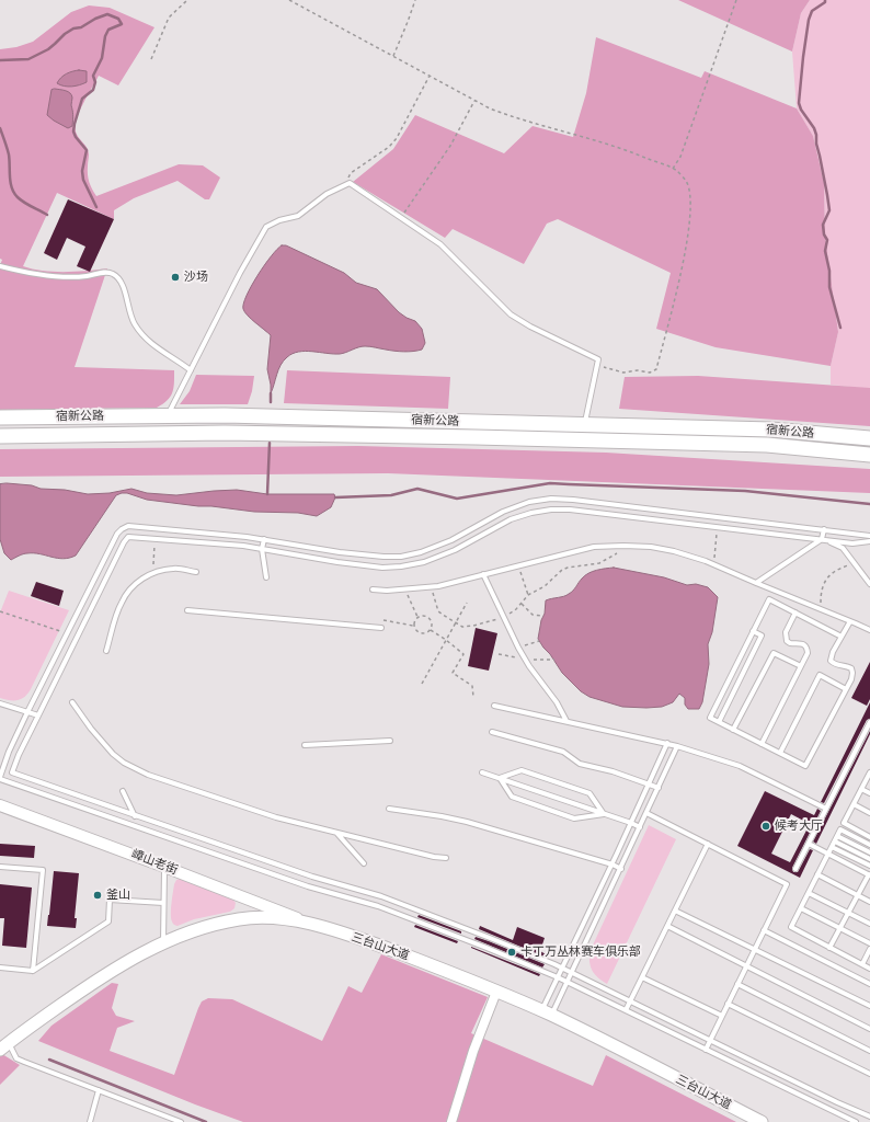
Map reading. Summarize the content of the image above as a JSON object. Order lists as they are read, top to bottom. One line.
{"streets":{"highway":["宿新公路"],"main road":["三台山大道"],"street":["嶂山老街"]},"crossings":[["嶂山老街","三台山大道"]],"places":["沙场","候考大厅","釜山","卡丁万丛林赛车俱乐部"]}
